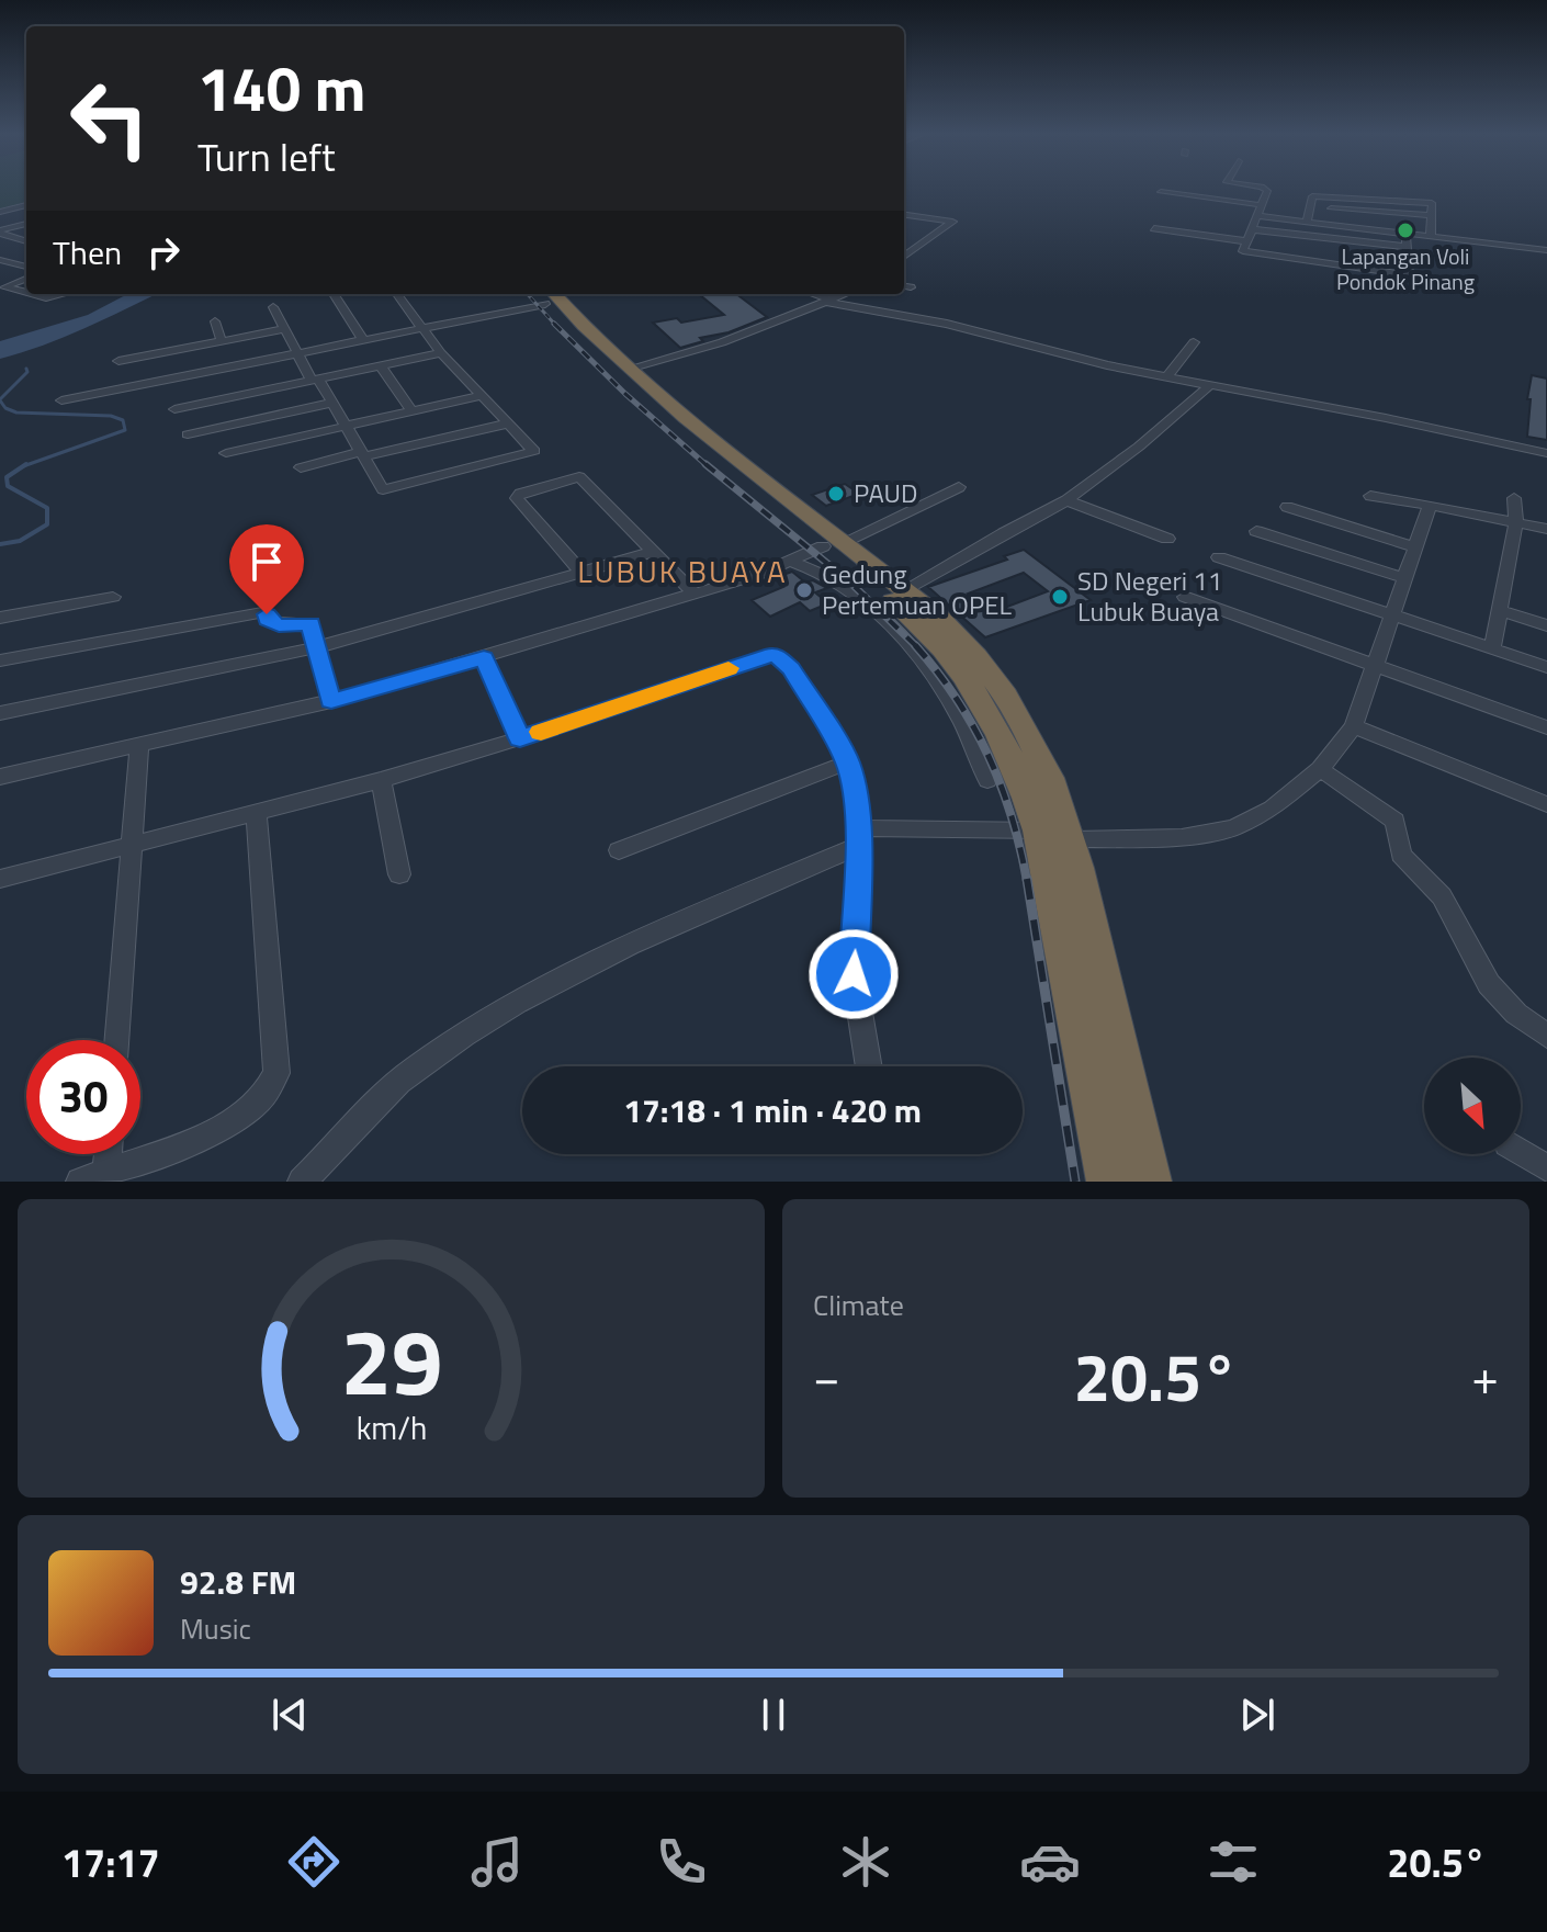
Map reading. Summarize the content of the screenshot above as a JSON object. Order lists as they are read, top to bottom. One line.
{"districts":["LUBUK BUAYA"],"places":["Lapangan Voli Pondok Pinang","PAUD","Gedung Pertemuan OPEL","SD Negeri 11 Lubuk Buaya"],"north":"bottom right","page":{"turn":["140 m","Turn left"],"then":"Then","limit":"30","trip":"17:18 · 1 min · 420 m","tile":"Climate","heat":["−","20.5°","+"],"song":["92.8 FM","Music"],"tabs":["17:17","20.5°"],"gauge":["29","km/h"]}}
